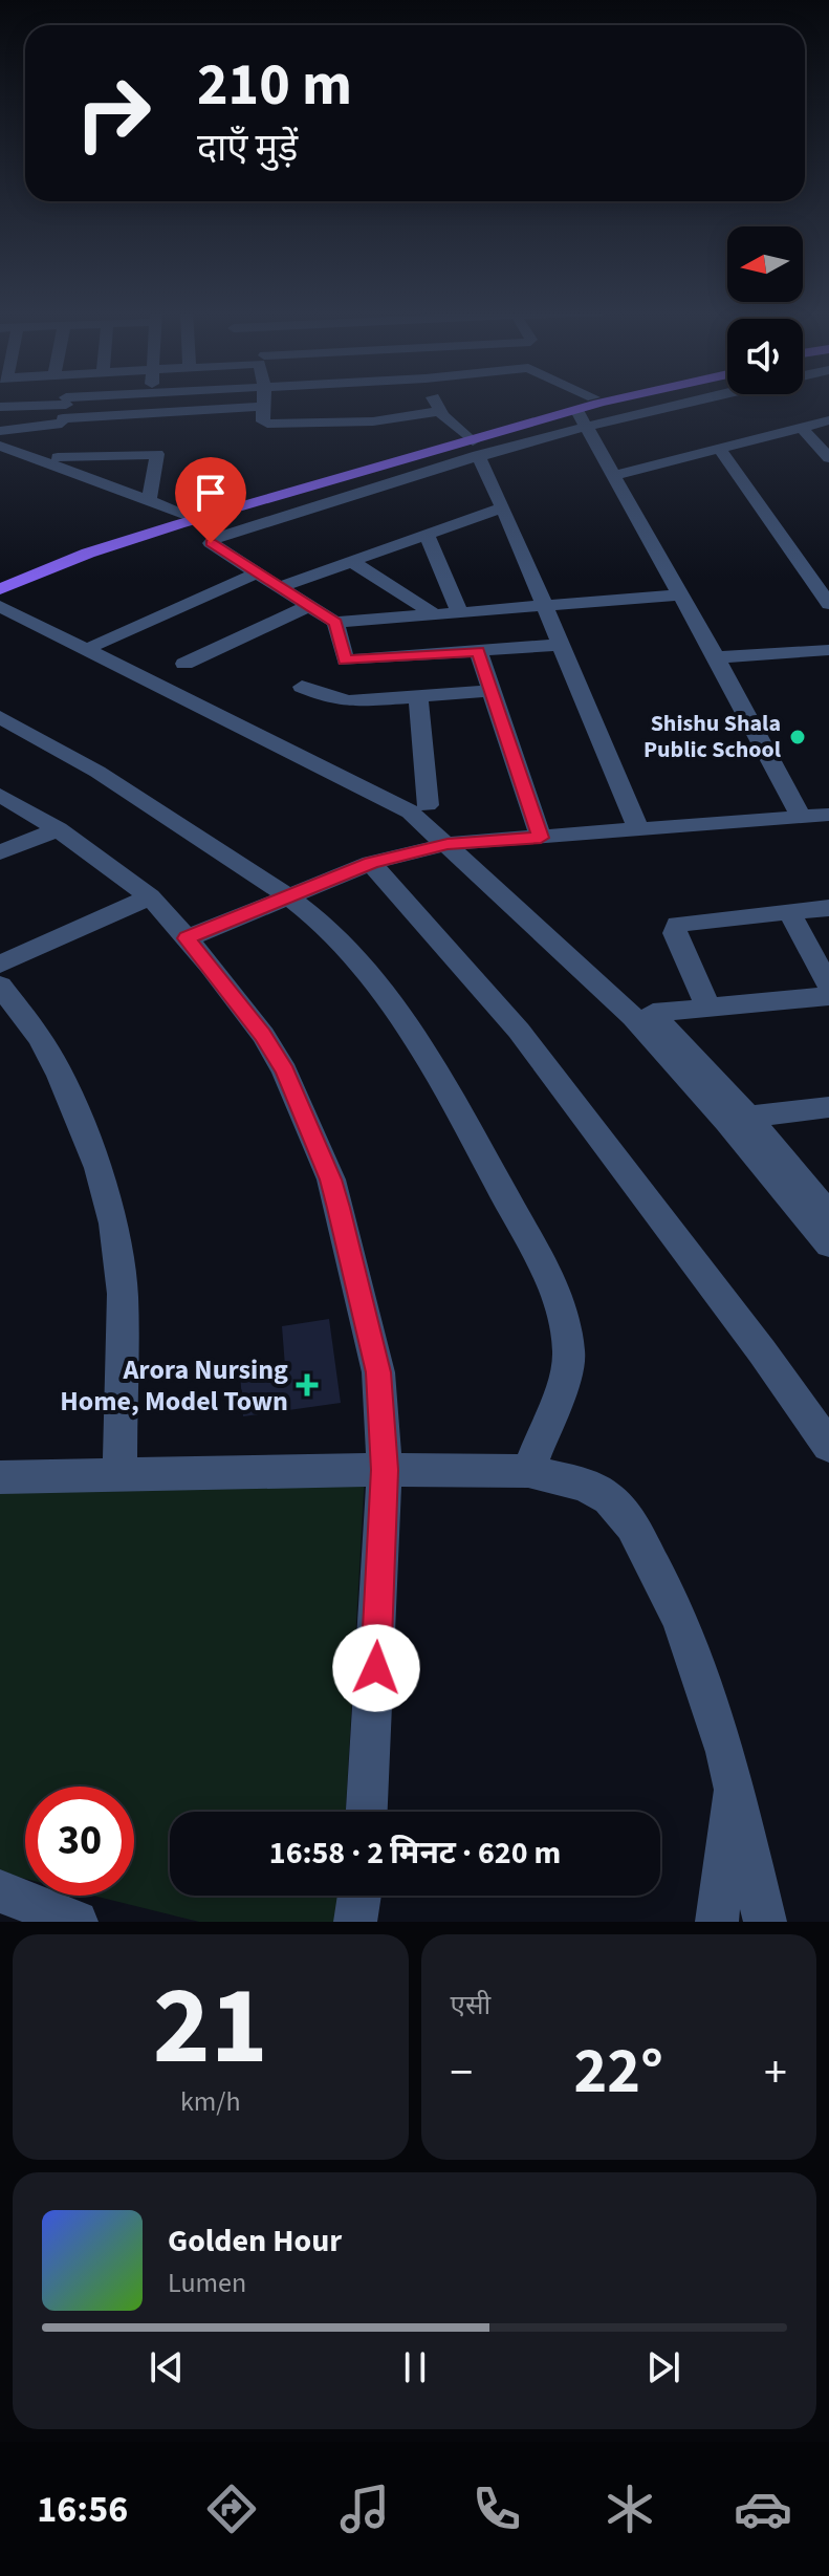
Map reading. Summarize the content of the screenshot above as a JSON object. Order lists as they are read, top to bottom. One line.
{"places":{"other":["Shishu Shala Public School"],"health":["Arora Nursing Home, Model Town"]},"north":"left","page":{"turn":["210 m","दाएँ मुड़ें"],"limit":"30","trip":"16:58 · 2 मिनट · 620 m","tile":[["21","km/h"],"एसी"],"heat":["−","22°","+"],"song":["Golden Hour","Lumen"],"tabs":"16:56"}}
